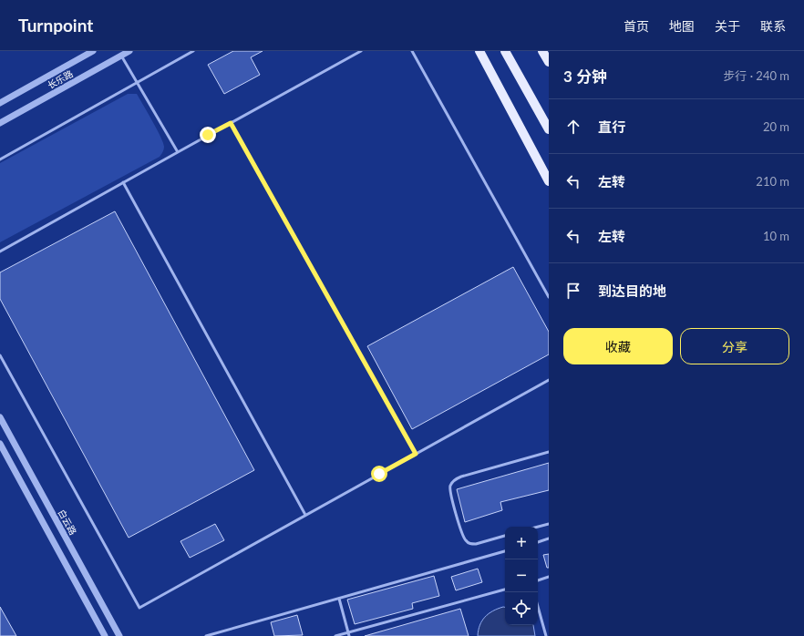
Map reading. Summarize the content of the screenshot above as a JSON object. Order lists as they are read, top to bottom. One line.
{"streets":{"street":["长乐路","白云路"]},"page":{"header":"Turnpoint","nav":["首页","地图","关于","联系"],"heading":["3 分钟","步行 · 240 m"],"list":[["直行","20 m"],["左转","210 m"],["左转","10 m"],"到达目的地"],"buttons":["收藏","分享"],"map_buttons":["+","−"]}}
